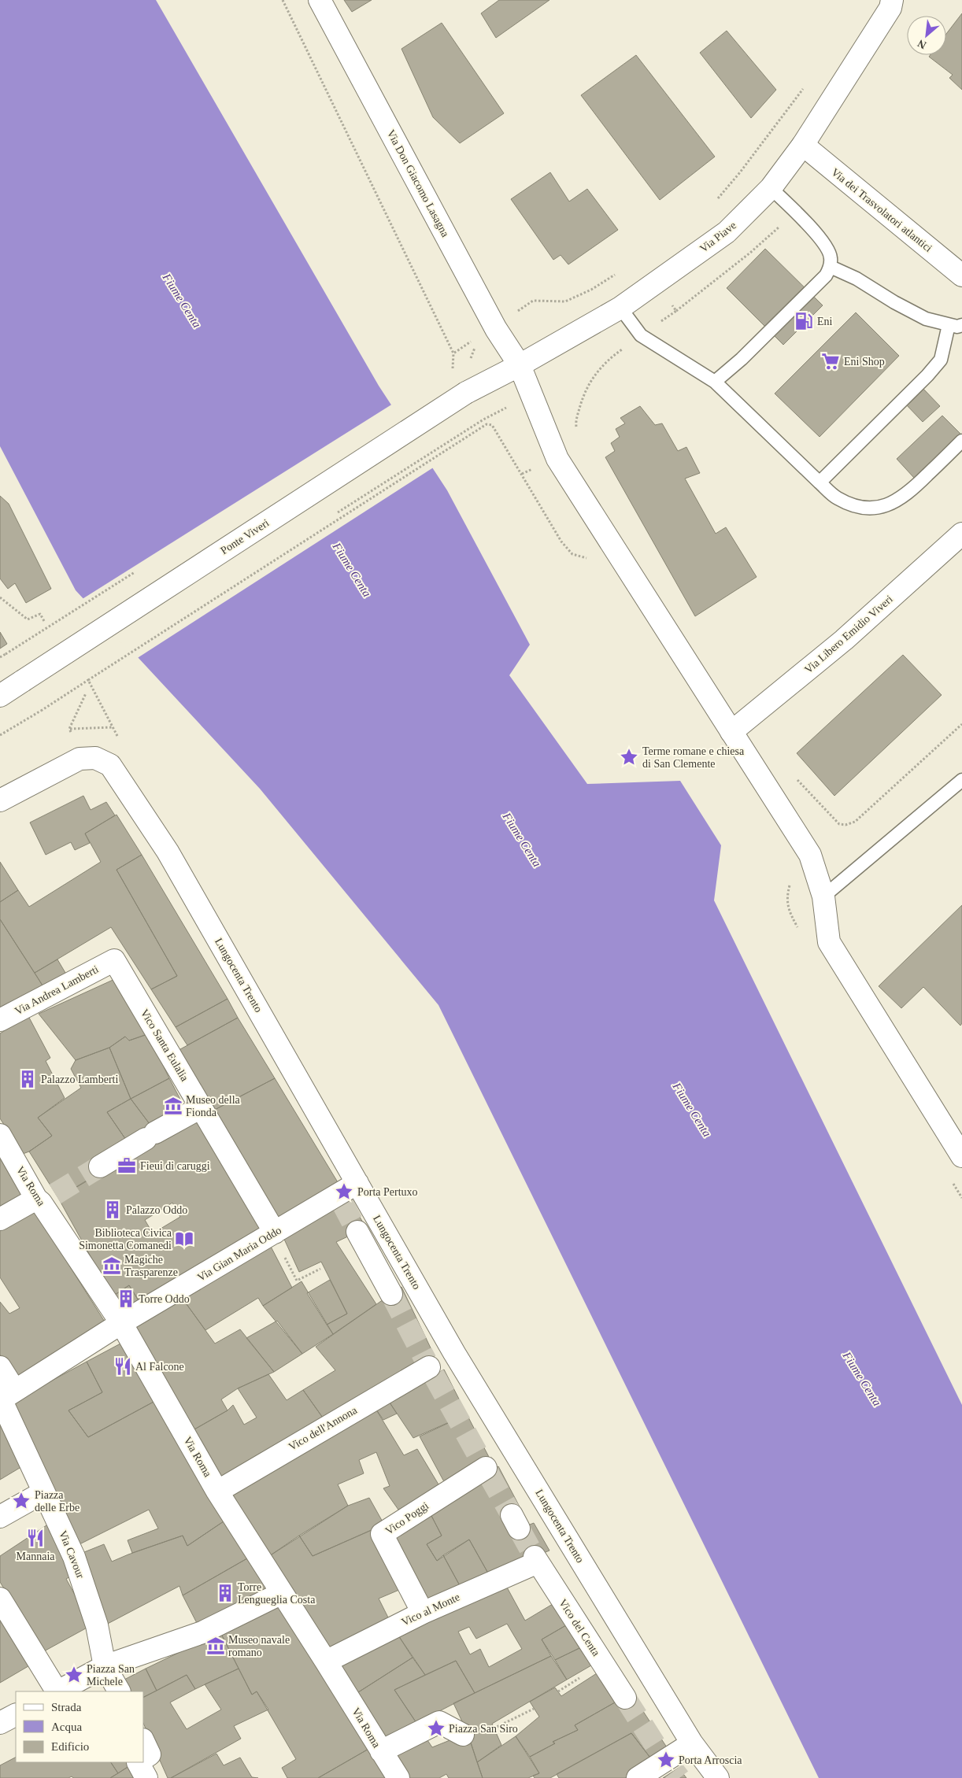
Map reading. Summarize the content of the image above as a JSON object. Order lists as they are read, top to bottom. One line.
{"streets":{"street":["Via Don Giacomo Lasagna","Via dei Trasvolatori atlantici","Via Piave","Ponte Viveri","Via Libero Emidio Viveri","Lungocenta Trento","Via Andrea Lamberti","Vico Santa Eulalia","Via Roma","Via Gian Maria Oddo","Vico dell'Annona","Vico Poggi","Via Cavour","Vico al Monte","Vico del Centa"]},"crossings":[["Via Don Giacomo Lasagna","Via Piave"],["Via Don Giacomo Lasagna","Via Libero Emidio Viveri"],["Via dei Trasvolatori atlantici","Via Piave"],["Via Piave","Ponte Viveri"],["Lungocenta Trento","Via Gian Maria Oddo"],["Via Andrea Lamberti","Vico Santa Eulalia"],["Vico Santa Eulalia","Via Gian Maria Oddo"],["Via Roma","Via Gian Maria Oddo"],["Via Roma","Vico dell'Annona"],["Via Roma","Vico al Monte"],["Via Gian Maria Oddo","Via Cavour"],["Vico Poggi","Vico al Monte"],["Vico al Monte","Vico del Centa"]],"water":["Fiume Centa"],"places":{"fuel station":["Eni"],"supermarket":["Eni Shop"],"place":["Terme romane e chiesa di San Clemente","Porta Pertuxo","Piazza delle Erbe","Piazza San Michele","Piazza San Siro","Porta Arroscia"],"building":["Palazzo Lamberti","Palazzo Oddo","Torre Oddo","Torre Lengueglia Costa"],"museum":["Museo della Fionda","Magiche Trasparenze","Museo navale romano"],"office":["Fieui di caruggi"],"library":["Biblioteca Civica Simonetta Comanedi"],"restaurant":["Al Falcone","Mannaia"]},"legend":["Strada","Acqua","Edificio"],"north":"bottom left"}
